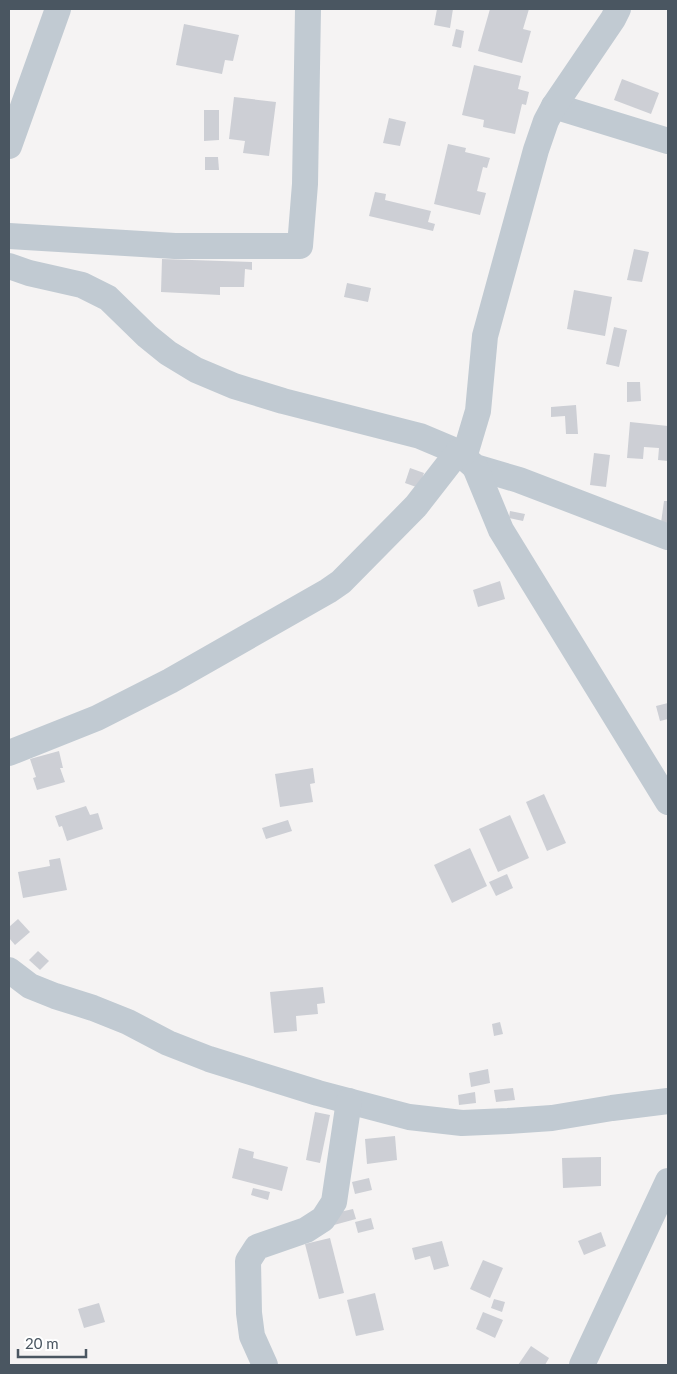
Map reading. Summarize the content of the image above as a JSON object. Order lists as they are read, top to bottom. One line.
{"scale_bar":"20 m"}
